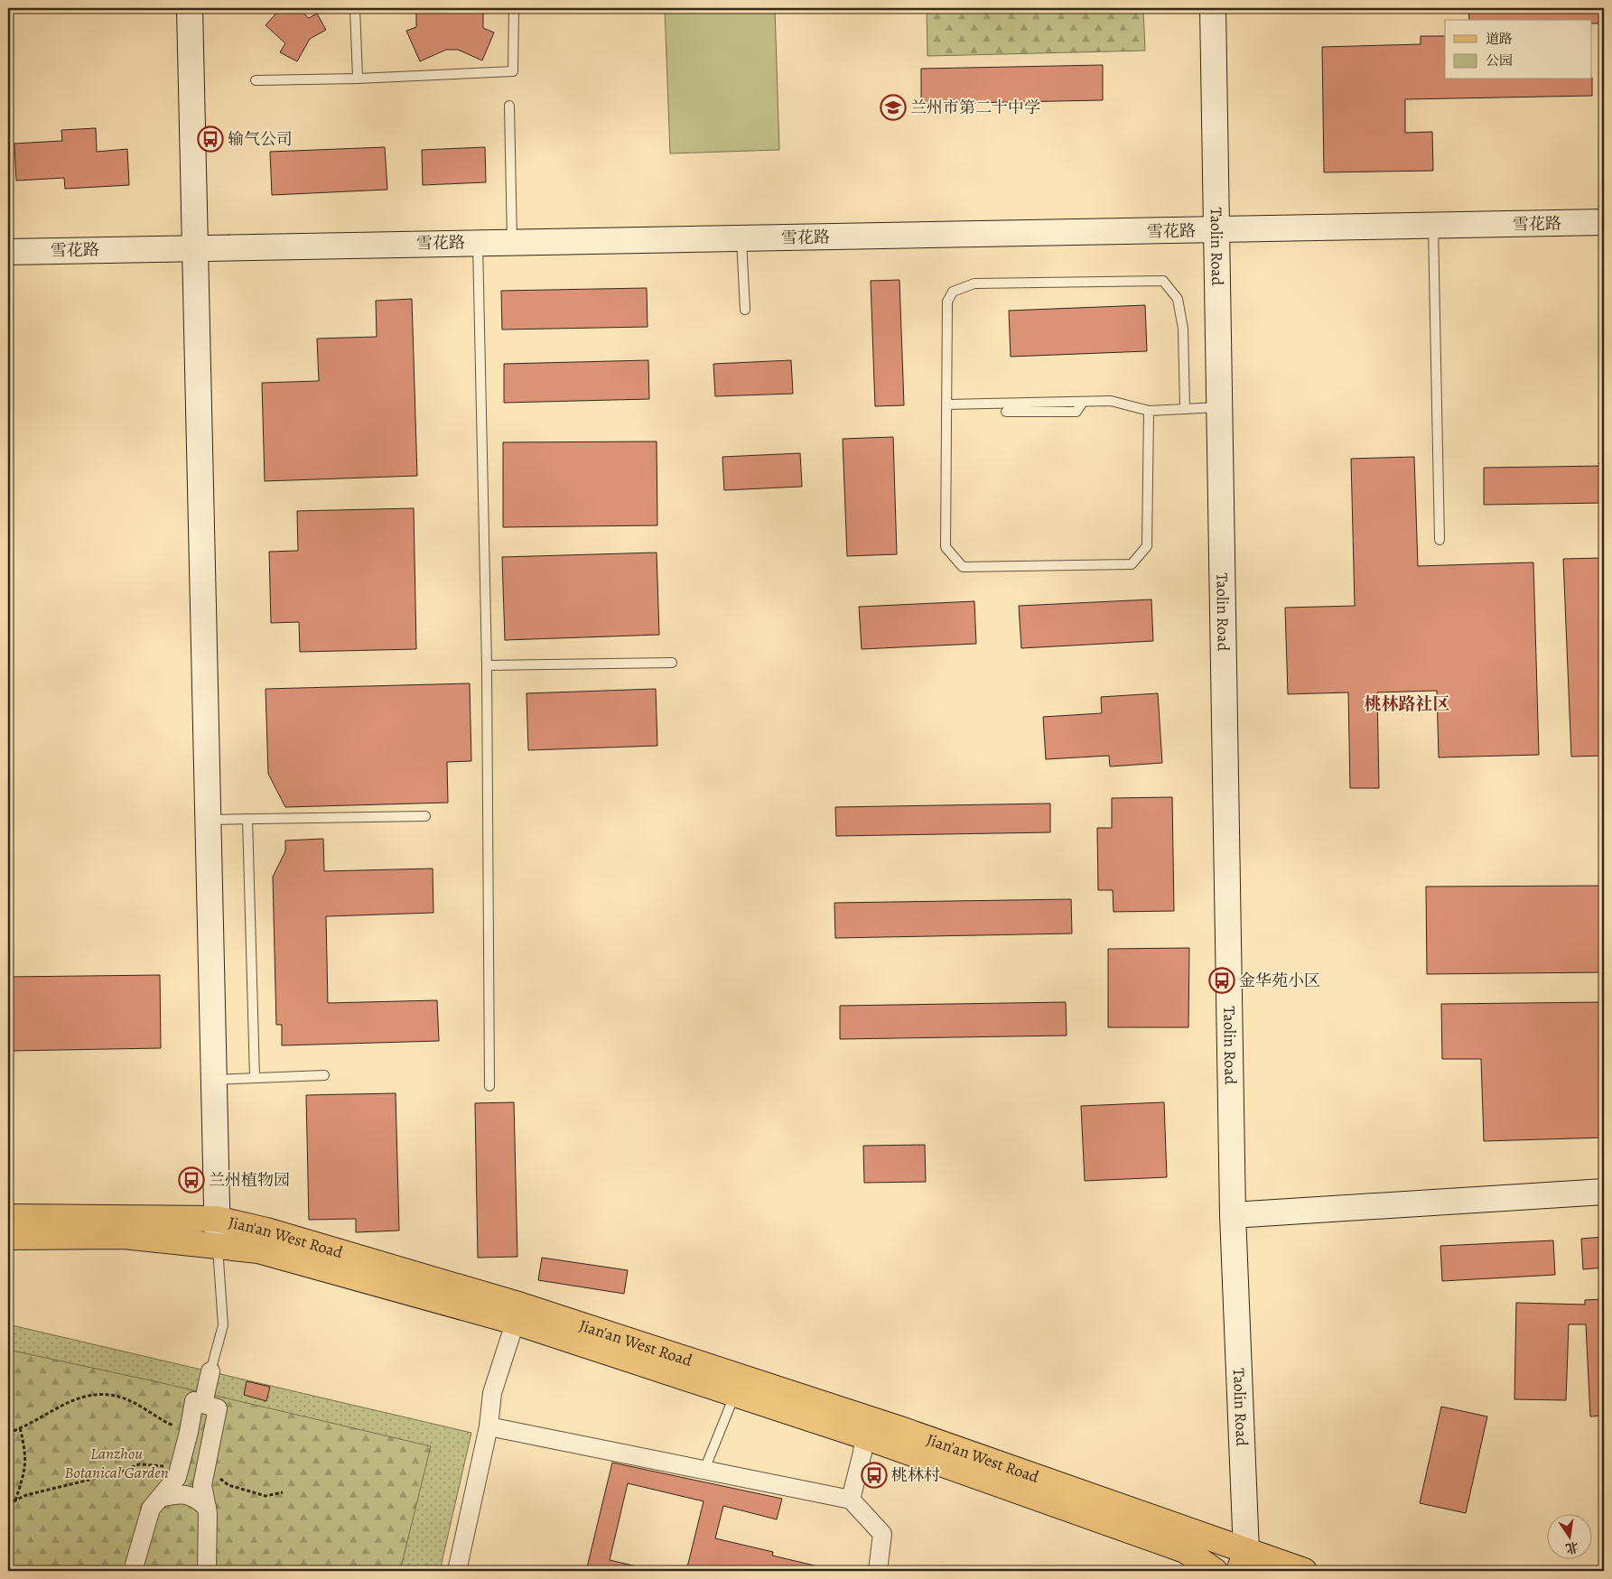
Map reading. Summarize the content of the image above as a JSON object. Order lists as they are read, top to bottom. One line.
{"streets":{"main road":["Jian'an West Road"],"street":["雪花路","Taolin Road"]},"crossings":[["雪花路","Taolin Road"],["Taolin Road","Jian'an West Road"]],"districts":["桃林路社区"],"parks":["Lanzhou Botanical Garden"],"places":{"school or university":["兰州市第二十中学"],"bus stop":["输气公司","金华苑小区","兰州植物园","桃林村"]},"legend":["道路","公园"],"north":"bottom"}
